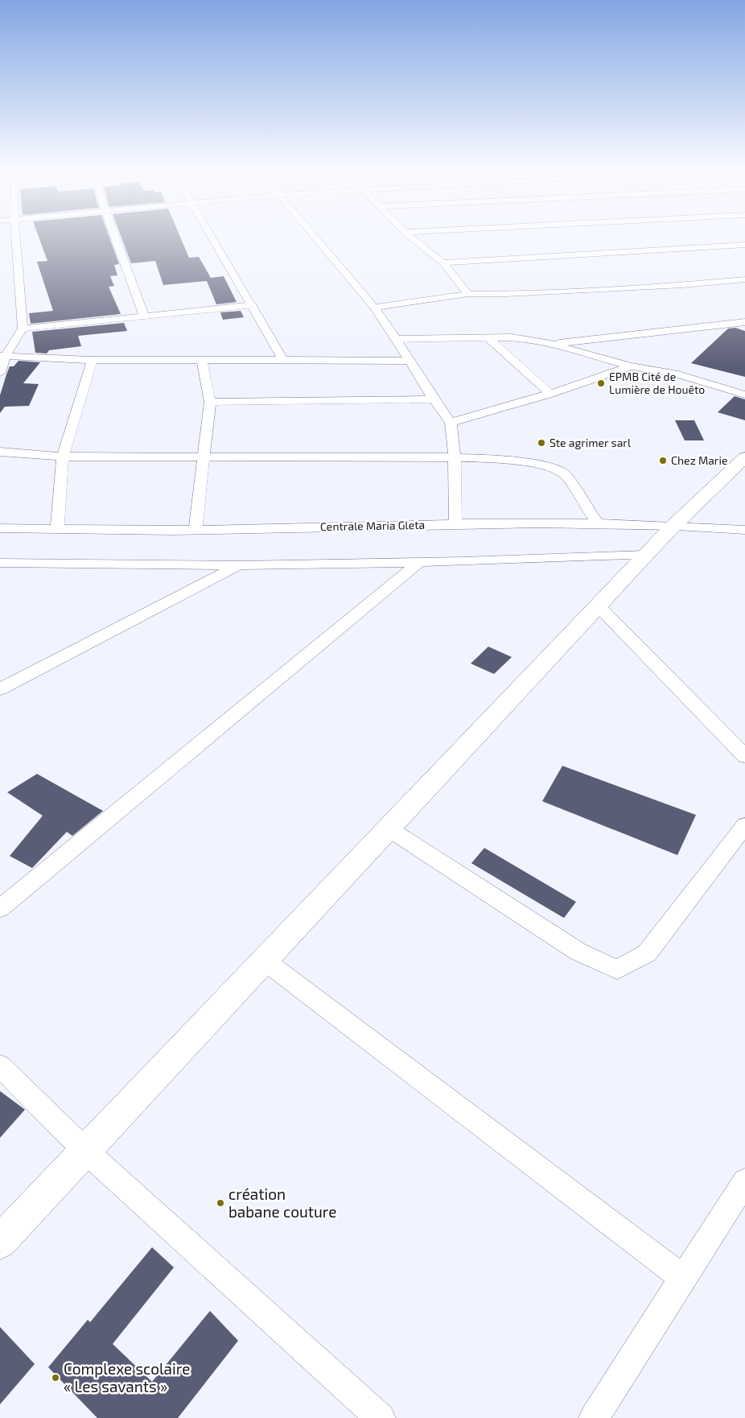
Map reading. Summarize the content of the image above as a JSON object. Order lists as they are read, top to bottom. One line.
{"streets":{"street":["Centrale Maria Gleta"]},"places":["EPMB Cité de Lumière de Houêto","Ste agrimer sarl","Chez Marie","création babane couture","Complexe scolaire « Les savants »"]}
